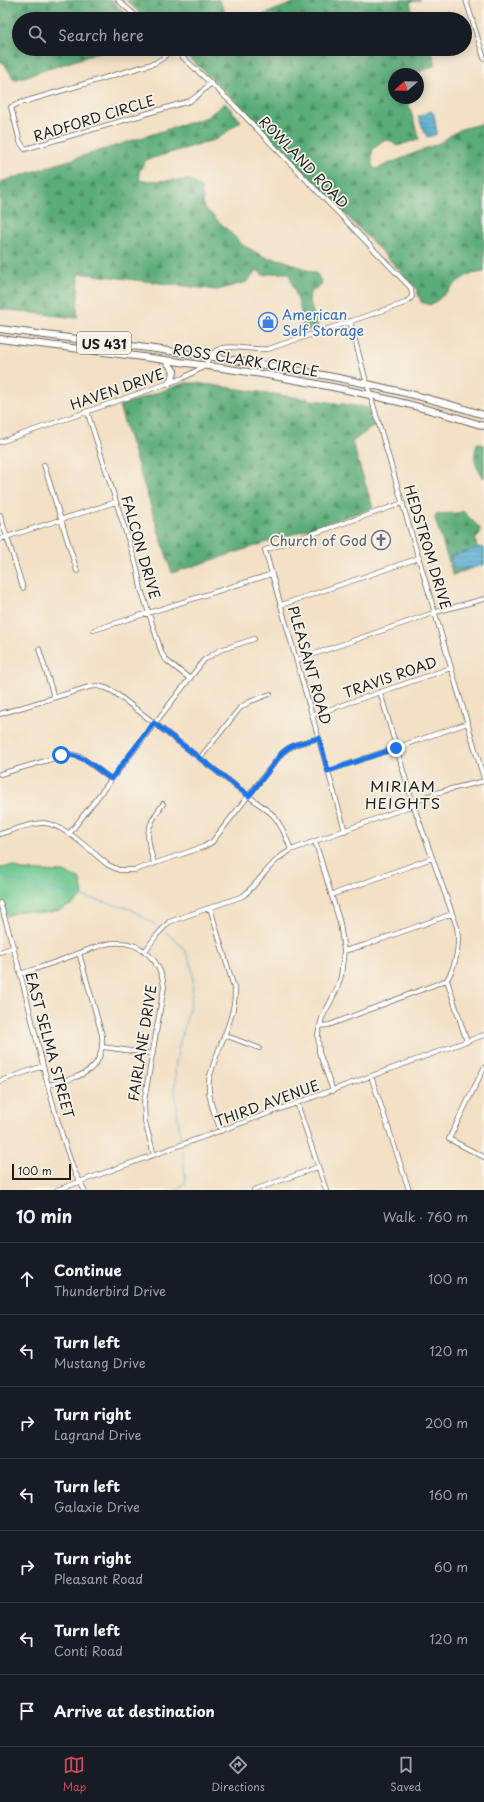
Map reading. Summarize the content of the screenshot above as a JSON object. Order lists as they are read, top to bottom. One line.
{"streets":{"highway":["US 431","ROSS CLARK CIRCLE"],"street":["RADFORD CIRCLE","ROWLAND ROAD","HAVEN DRIVE","FALCON DRIVE","HEDSTROM DRIVE","PLEASANT ROAD","TRAVIS ROAD","FAIRLANE DRIVE","EAST SELMA STREET","THIRD AVENUE"]},"crossings":[["RADFORD CIRCLE","ROWLAND ROAD"],["ROWLAND ROAD","HEDSTROM DRIVE"],["ROSS CLARK CIRCLE","HAVEN DRIVE"],["ROSS CLARK CIRCLE","HEDSTROM DRIVE"],["HAVEN DRIVE","FALCON DRIVE"],["HEDSTROM DRIVE","PLEASANT ROAD"],["HEDSTROM DRIVE","TRAVIS ROAD"],["PLEASANT ROAD","TRAVIS ROAD"],["FAIRLANE DRIVE","THIRD AVENUE"],["EAST SELMA STREET","THIRD AVENUE"]],"districts":["MIRIAM HEIGHTS"],"places":{"shop":["American Self Storage"],"church":["Church of God"]},"scale_bar":"100 m","north":"left","page":{"search":"Search here","scale":"100 m","heading":["10 min","Walk · 760 m"],"list":[["Continue","Thunderbird Drive","100 m"],["Turn left","Mustang Drive","120 m"],["Turn right","Lagrand Drive","200 m"],["Turn left","Galaxie Drive","160 m"],["Turn right","Pleasant Road","60 m"],["Turn left","Conti Road","120 m"],"Arrive at destination"],"nav":["Map","Directions","Saved"]}}
